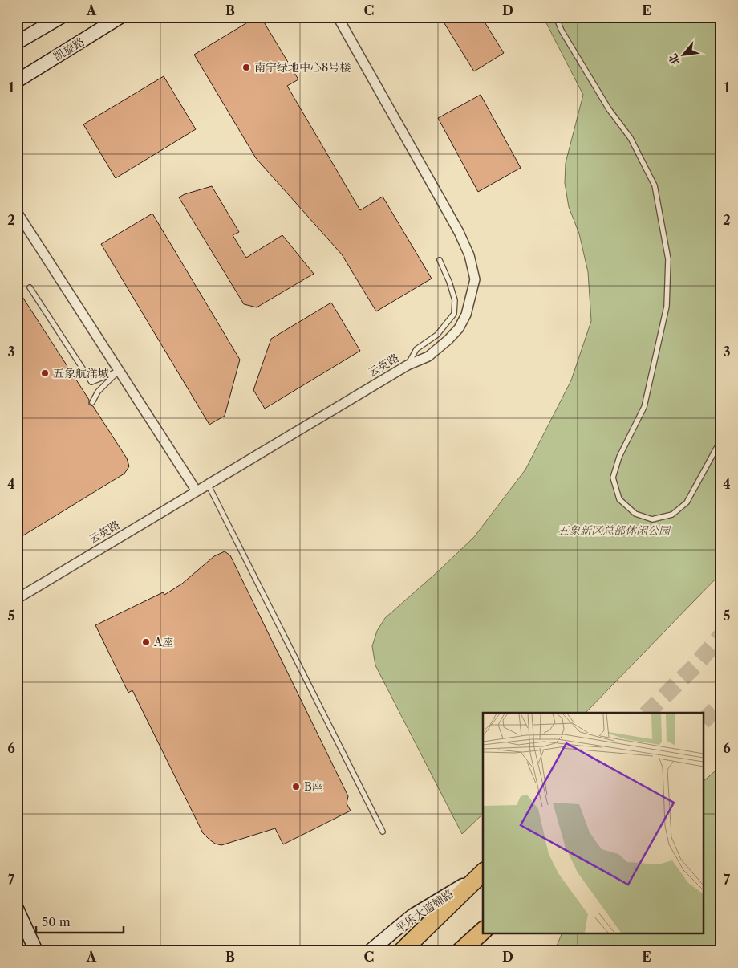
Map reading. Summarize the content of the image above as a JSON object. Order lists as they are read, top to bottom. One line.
{"streets":{"street":["凯旋路","云英路","平乐大道辅路"]},"parks":["五象新区总部休闲公园"],"places":["南宁绿地中心8号楼","五象航洋城","A座","B座"],"scale_bar":"50 m","north":"bottom left","grid":{"columns":["A","B","C","D","E"],"rows":["1","2","3","4","5","6","7"]}}
